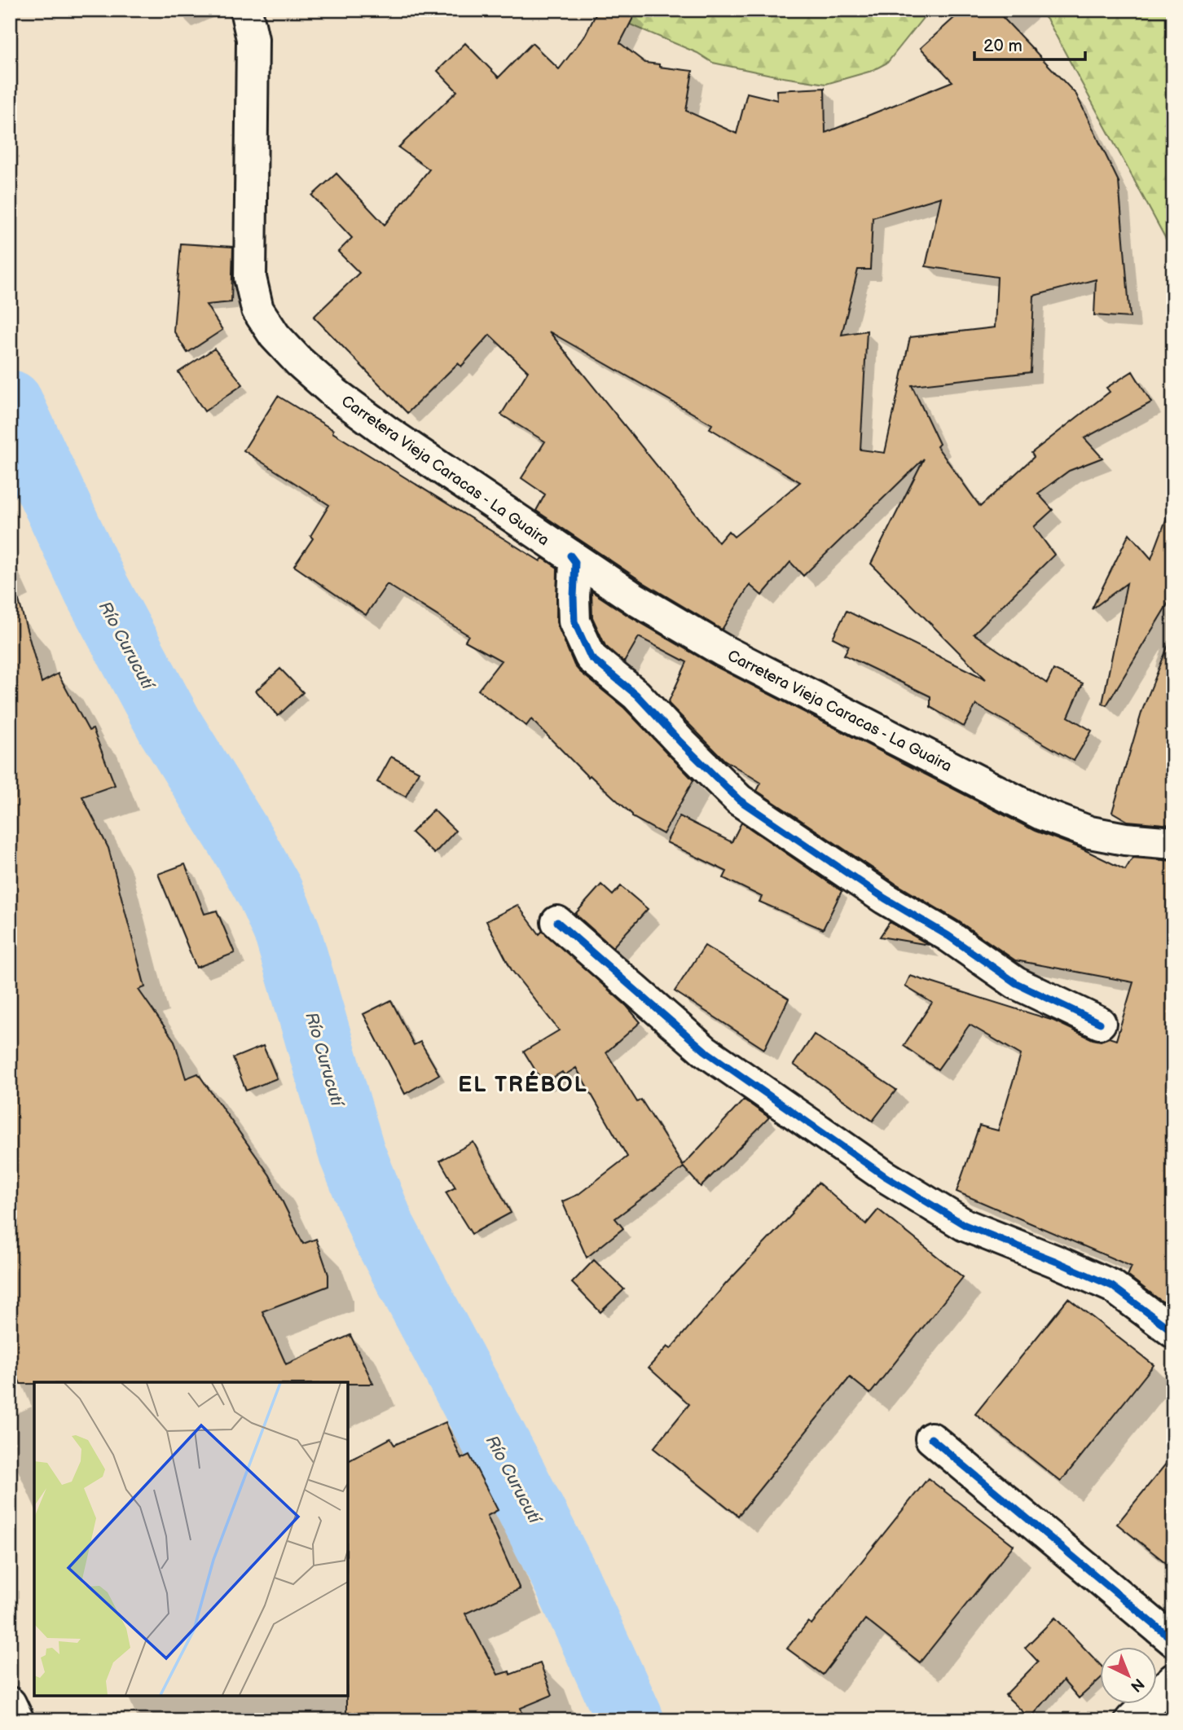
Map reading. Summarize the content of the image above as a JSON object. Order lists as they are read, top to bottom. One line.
{"streets":{"street":["Carretera Vieja Caracas - La Guaira"]},"districts":["EL TRÉBOL"],"water":["Río Curucutí"],"scale_bar":"20 m","north":"bottom right"}
